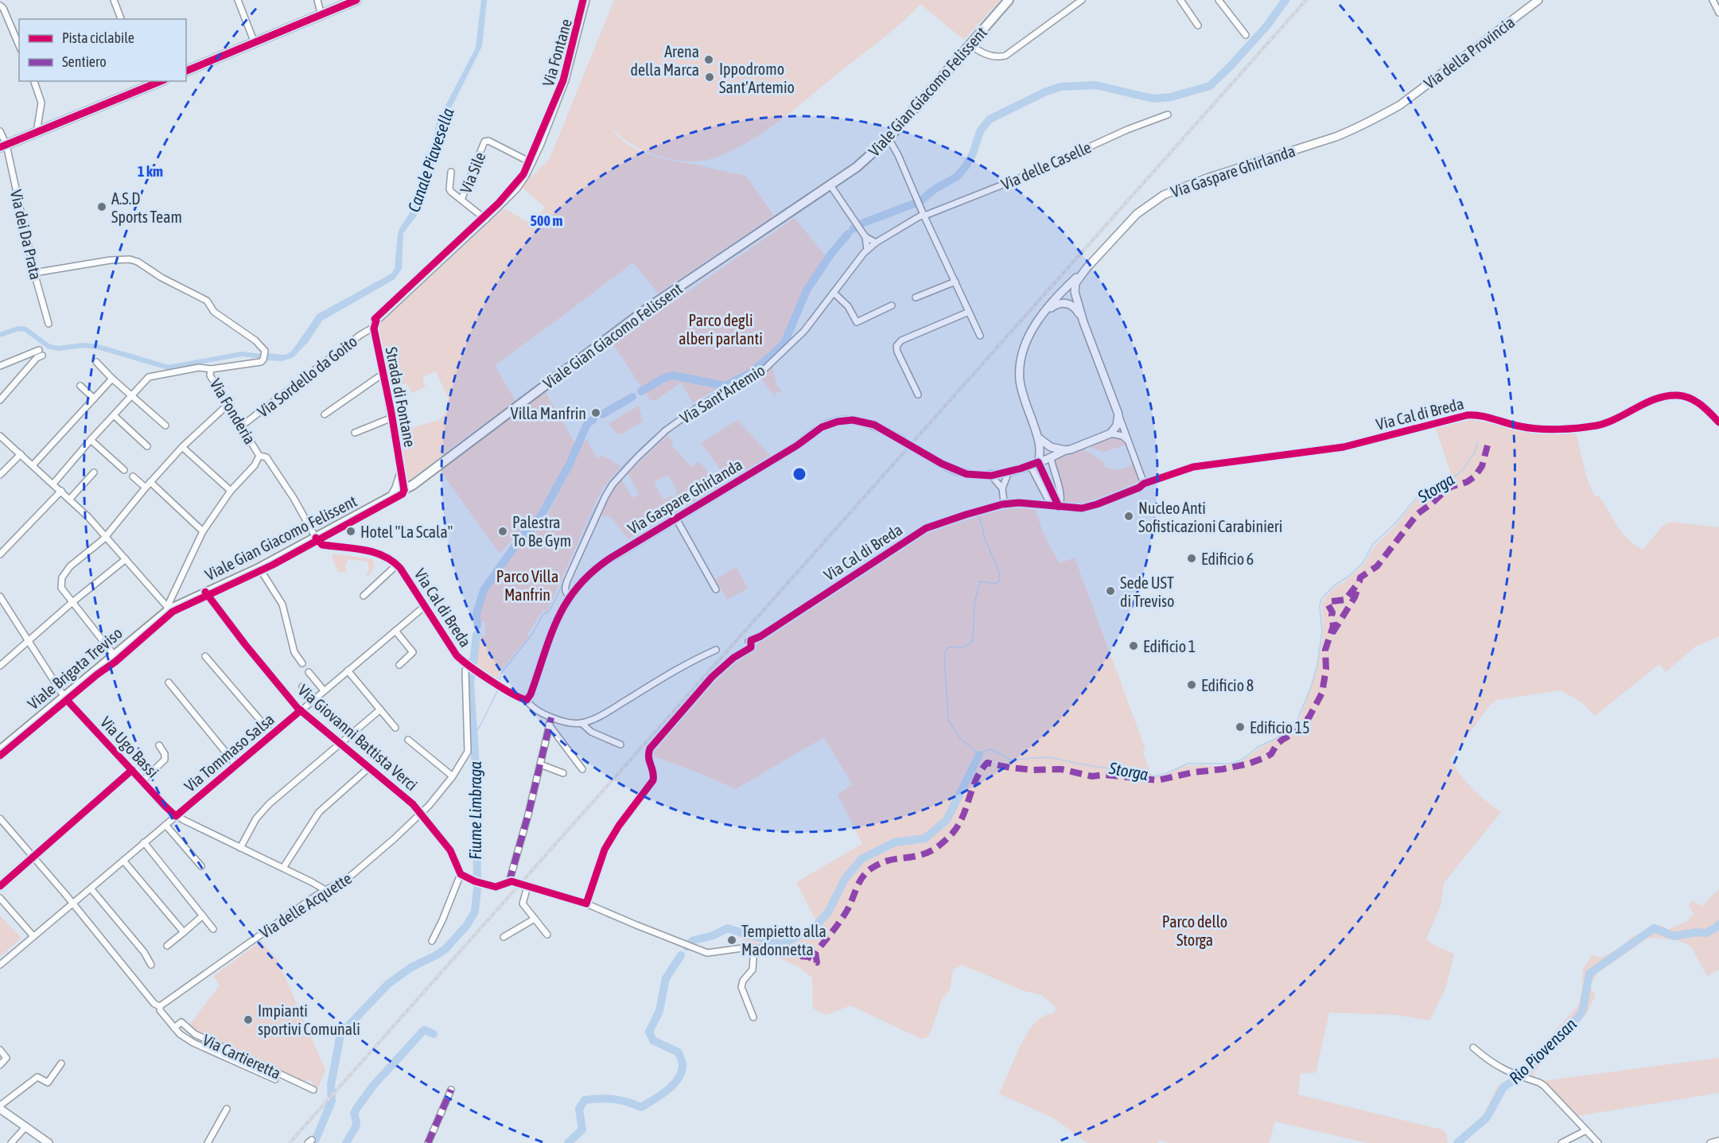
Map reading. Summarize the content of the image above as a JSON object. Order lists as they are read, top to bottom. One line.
{"streets":{"main road":["Viale Gian Giacomo Felissent","Viale Brigata Treviso"],"street":["Via Fontane","Via della Provincia","Via delle Caselle","Via Gaspare Ghirlanda","Via Sile","Via dei Da Prata","Via Sordello da Goito","Via Sant'Artemio","Strada di Fontane","Via Fonderia","Via Cal di Breda","Via Giovanni Battista Verci","Via Ugo Bassi","Via Tommaso Salsa","Via delle Acquette","Via Cartieretta"]},"crossings":[["Via Fontane","Via Sile"],["Via Fontane","Via Sordello da Goito"],["Via Fontane","Strada di Fontane"],["Via della Provincia","Via Gaspare Ghirlanda"],["Viale Gian Giacomo Felissent","Strada di Fontane"],["Viale Gian Giacomo Felissent","Via Fonderia"],["Viale Gian Giacomo Felissent","Via Cal di Breda"],["Viale Gian Giacomo Felissent","Viale Brigata Treviso"],["Viale Gian Giacomo Felissent","Via Giovanni Battista Verci"],["Via delle Caselle","Via Sant'Artemio"],["Via Gaspare Ghirlanda","Via Sant'Artemio"],["Via Gaspare Ghirlanda","Via Cal di Breda"],["Via dei Da Prata","Via Fonderia"],["Via Sordello da Goito","Strada di Fontane"],["Via Sordello da Goito","Via Fonderia"],["Via Fonderia","Viale Brigata Treviso"],["Via Cal di Breda","Via Tommaso Salsa"],["Via Cal di Breda","Via delle Acquette"],["Viale Brigata Treviso","Via Ugo Bassi"],["Via Giovanni Battista Verci","Via Tommaso Salsa"],["Via Giovanni Battista Verci","Via delle Acquette"],["Via Ugo Bassi","Via Tommaso Salsa"],["Via Ugo Bassi","Via delle Acquette"],["Via delle Acquette","Via Cartieretta"]],"water":["Canale Piavesella","Storga","Fiume Limbraga","Rio Piovensan"],"parks":["Parco degli alberi parlanti","Parco Villa Manfrin","Parco dello Storga"],"places":["Arena della Marca","Ippodromo Sant'Artemio","A.S.D Sports Team","Villa Manfrin","Nucleo Anti Sofisticazioni Carabinieri","Hotel \"La Scala\"","Palestra To Be Gym","Edificio 6","Sede UST di Treviso","Edificio 1","Edificio 8","Edificio 15","Tempietto alla Madonnetta","Impianti sportivi Comunali"],"legend":["Pista ciclabile","Sentiero"],"rings":["1 km","500 m"]}
